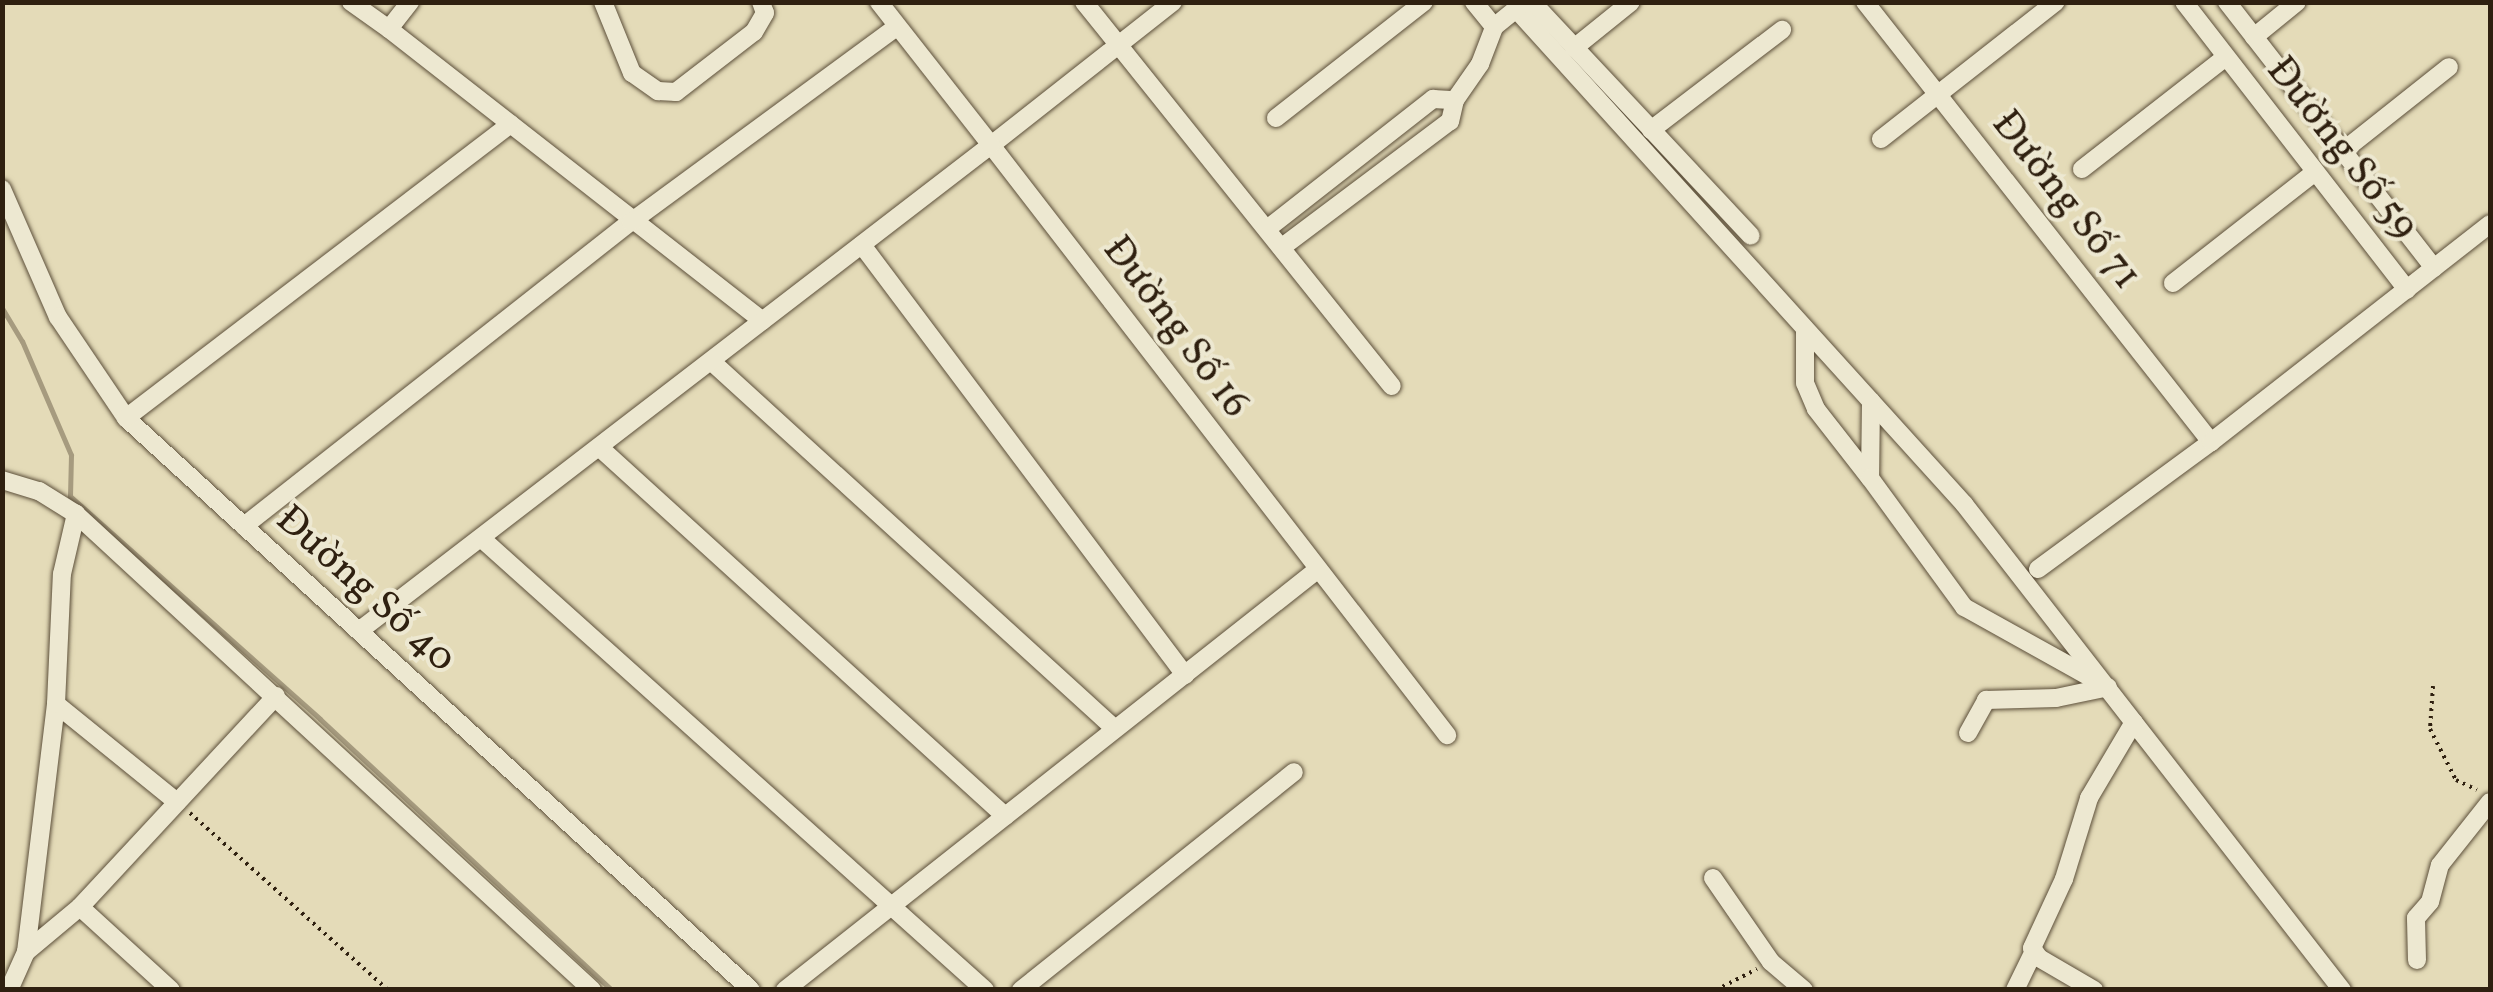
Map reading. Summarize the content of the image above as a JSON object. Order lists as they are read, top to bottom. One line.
{"streets":{"street":["Đường Số 59","Đường Số 71","Đường Số 16","Đường Số 40"]}}
